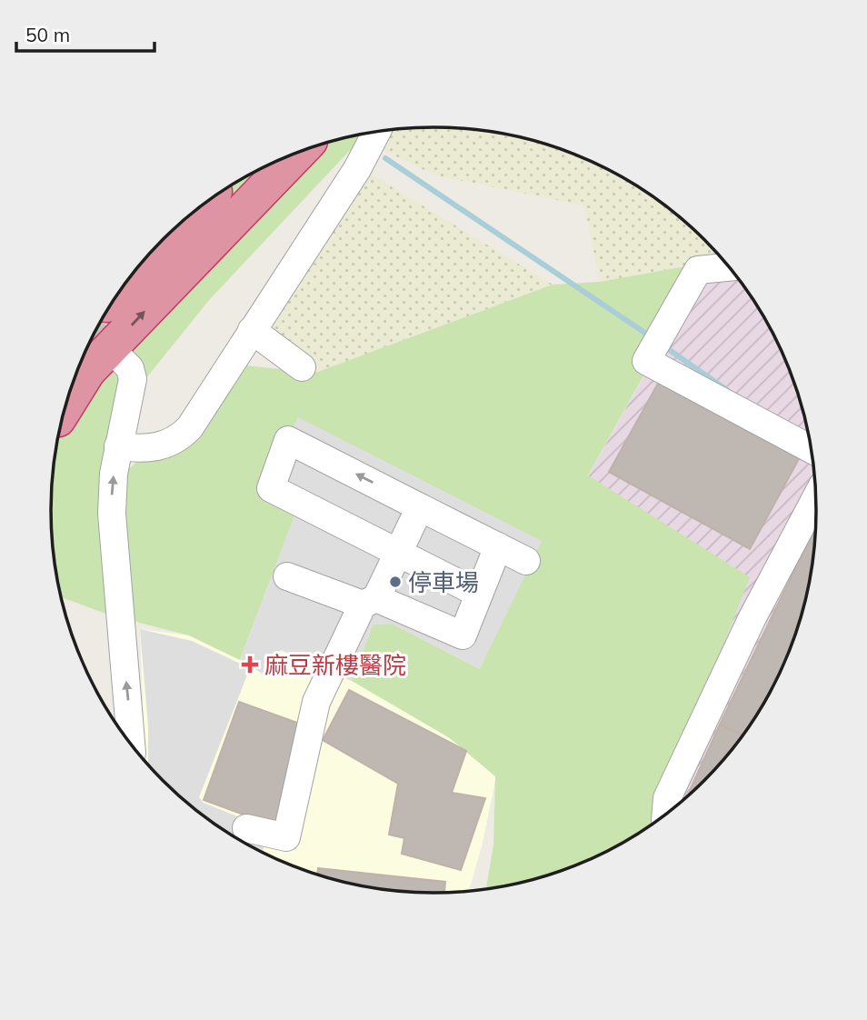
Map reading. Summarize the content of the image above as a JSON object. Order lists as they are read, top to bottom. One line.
{"places":{"other":["停車場"],"health":["麻豆新樓醫院"]},"scale_bar":"50 m"}
